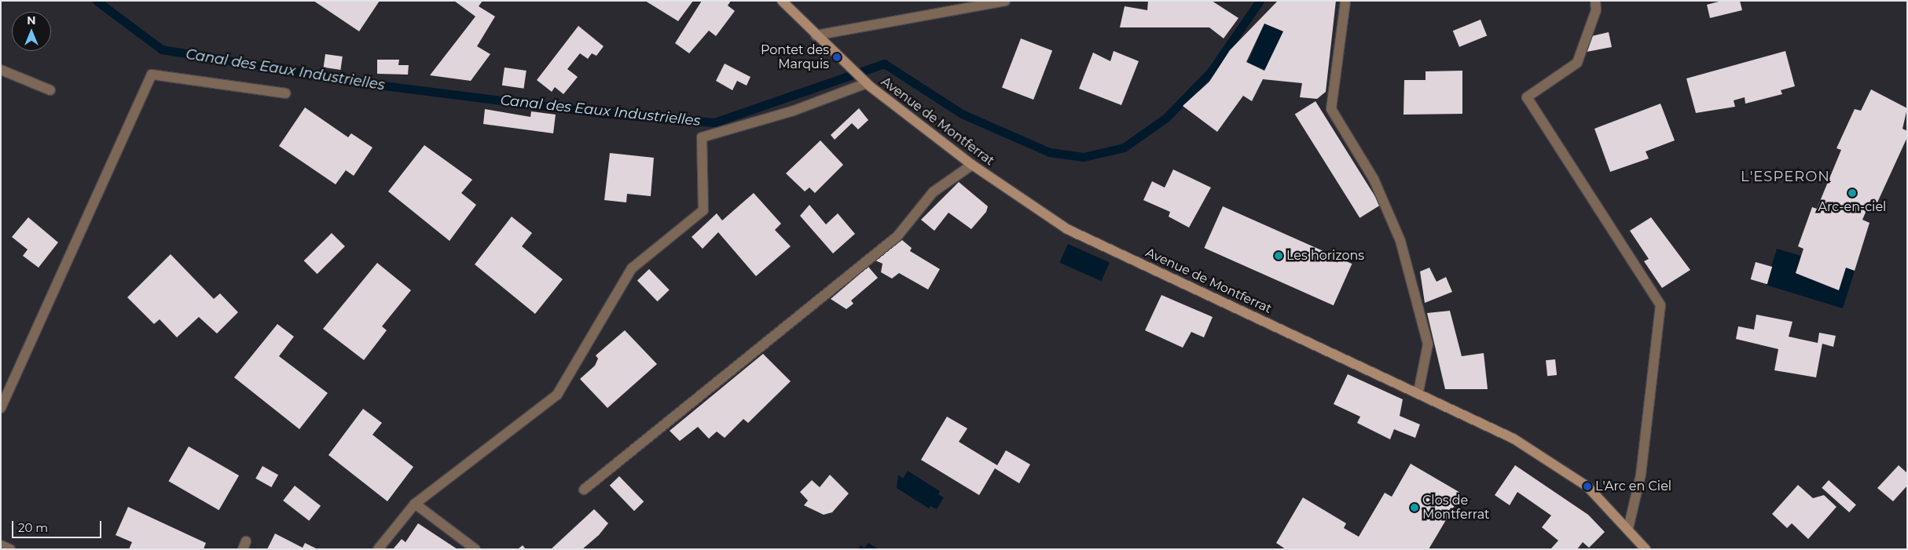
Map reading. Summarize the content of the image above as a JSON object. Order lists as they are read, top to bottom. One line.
{"streets":{"street":["Avenue de Montferrat"]},"districts":["L'ESPERON"],"water":["Canal des Eaux Industrielles"],"places":["Pontet des Marquis","Arc-en-ciel","Les horizons","L'Arc en Ciel","Clos de Montferrat"],"scale_bar":"20 m","north":"top"}
